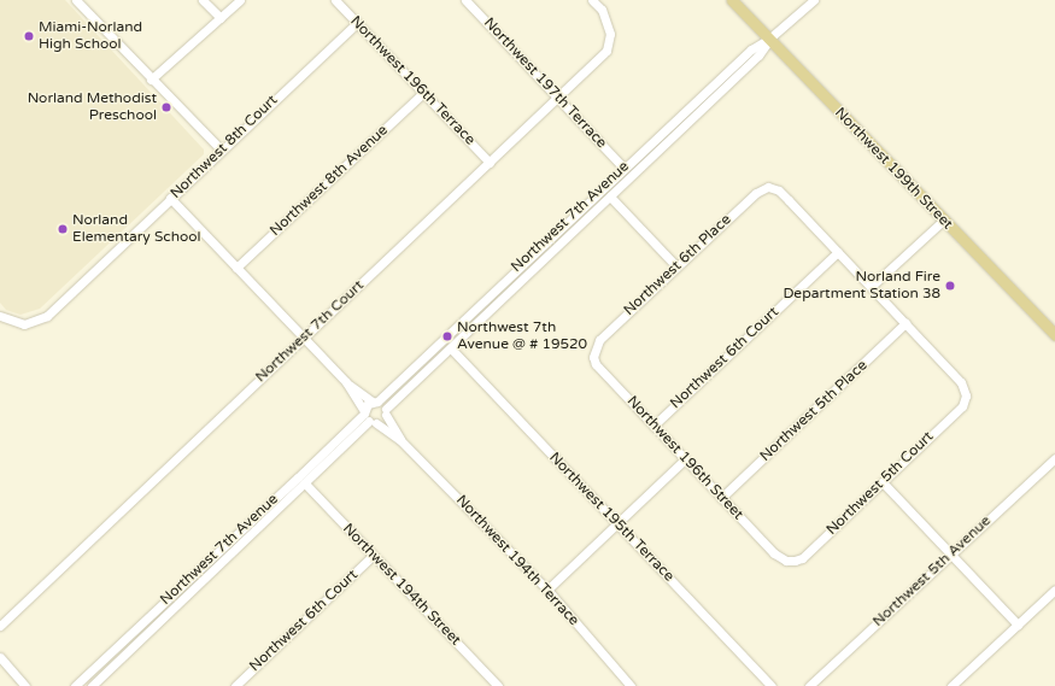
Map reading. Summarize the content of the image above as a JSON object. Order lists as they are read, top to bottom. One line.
{"streets":{"main road":["Northwest 199th Street"],"street":["Northwest 196th Terrace","Northwest 197th Terrace","Northwest 8th Court","Northwest 8th Avenue","Northwest 7th Avenue","Northwest 6th Place","Northwest 7th Court","Northwest 6th Court","Northwest 5th Place","Northwest 196th Street","Northwest 5th Court","Northwest 195th Terrace","Northwest 194th Terrace","Northwest 5th Avenue","Northwest 194th Street"]},"crossings":[["Northwest 196th Terrace","Northwest 8th Court"],["Northwest 196th Terrace","Northwest 8th Avenue"],["Northwest 196th Terrace","Northwest 7th Court"],["Northwest 197th Terrace","Northwest 7th Avenue"],["Northwest 197th Terrace","Northwest 7th Court"],["Northwest 8th Court","Northwest 194th Terrace"],["Northwest 199th Street","Northwest 7th Avenue"],["Northwest 8th Avenue","Northwest 194th Terrace"],["Northwest 7th Avenue","Northwest 195th Terrace"],["Northwest 7th Avenue","Northwest 194th Terrace"],["Northwest 7th Avenue","Northwest 194th Street"],["Northwest 6th Place","Northwest 6th Court"],["Northwest 6th Place","Northwest 196th Street"],["Northwest 7th Court","Northwest 194th Terrace"],["Northwest 6th Court","Northwest 196th Street"],["Northwest 6th Court","Northwest 194th Street"],["Northwest 5th Place","Northwest 196th Street"],["Northwest 5th Place","Northwest 5th Court"],["Northwest 196th Street","Northwest 5th Court"]],"places":["Miami-Norland High School","Norland Methodist Preschool","Norland Elementary School","Norland Fire Department Station 38","Northwest 7th Avenue @ # 19520"]}
